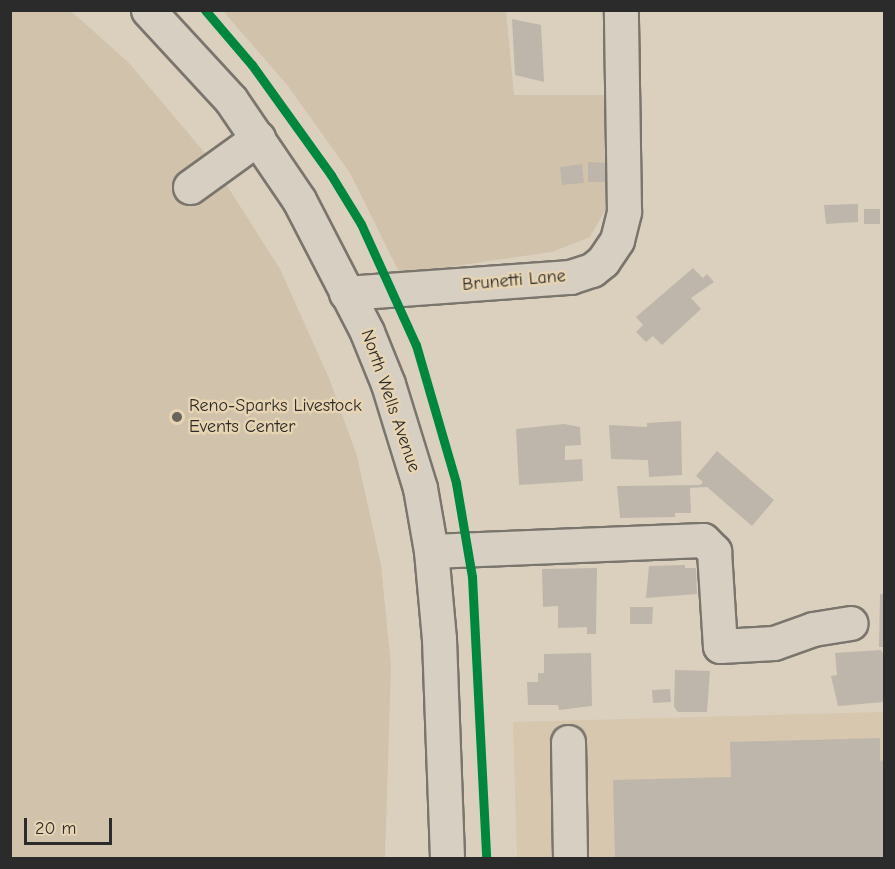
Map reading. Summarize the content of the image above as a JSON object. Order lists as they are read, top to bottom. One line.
{"streets":{"main road":["Brunetti Lane","North Wells Avenue"]},"crossings":[["Brunetti Lane","North Wells Avenue"]],"places":["Reno-Sparks Livestock Events Center"],"scale_bar":"20 m"}
